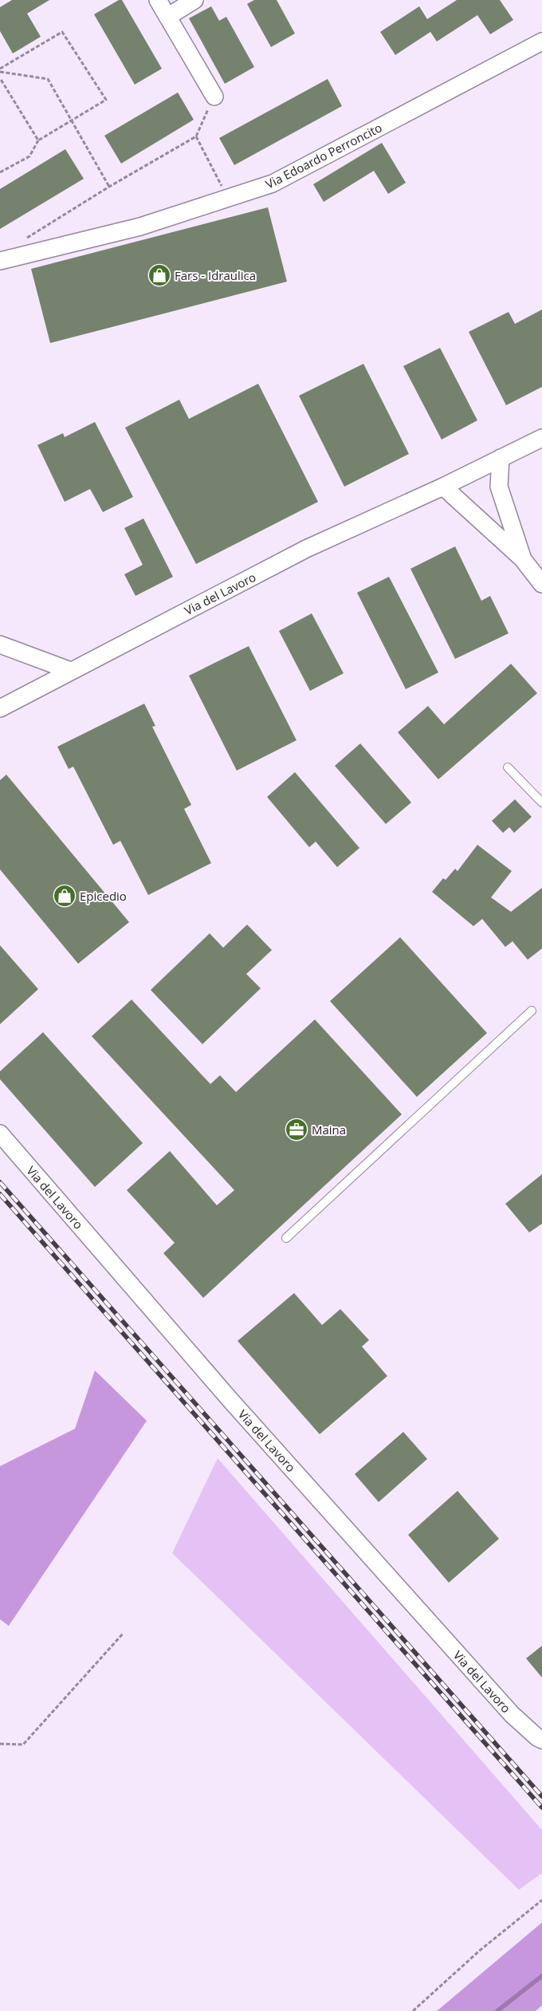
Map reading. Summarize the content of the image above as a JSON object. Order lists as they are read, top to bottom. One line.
{"streets":{"street":["Via Edoardo Perroncito","Via del Lavoro"]},"places":{"shop":["Fars - Idraulica","Epicedio"],"office":["Maina"]}}
